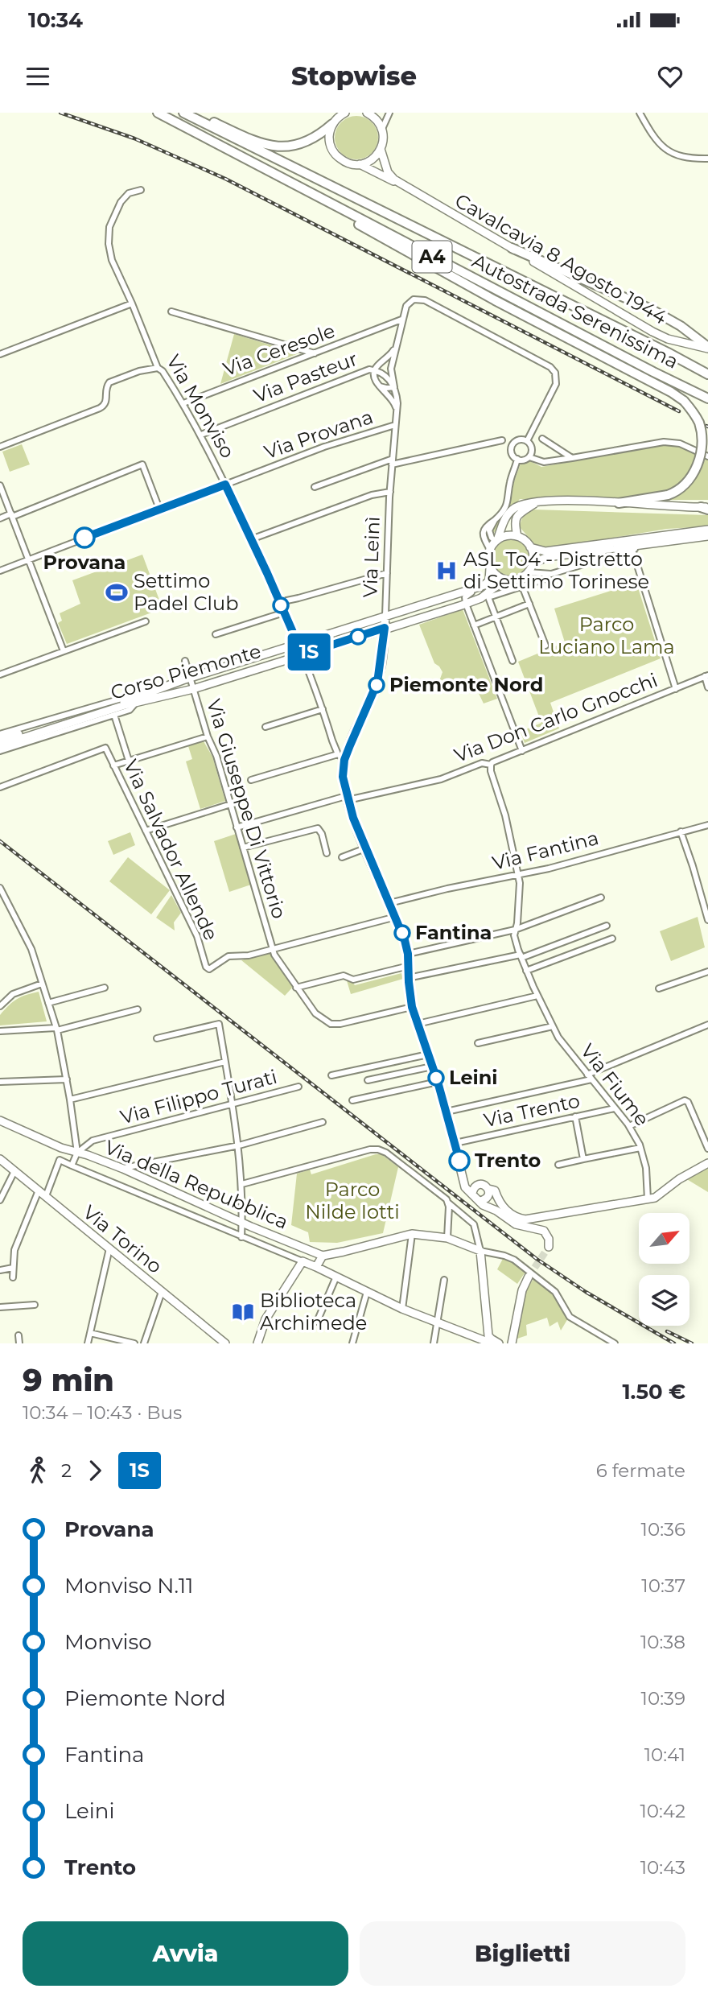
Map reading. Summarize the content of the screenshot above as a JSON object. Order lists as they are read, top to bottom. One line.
{"streets":{"highway":["A4","Autostrada Serenissima"],"main road":["Cavalcavia 8 Agosto 1944","Via Leinì","Corso Piemonte","Via della Repubblica","Via Torino"],"street":["Via Ceresole","Via Pasteur","Via Monviso","Via Provana","Via Don Carlo Gnocchi","Via Giuseppe Di Vittorio","Via Salvador Allende","Via Fantina","Via Fiume","Via Filippo Turati","Via Trento"]},"crossings":[["Via Ceresole","Via Monviso"],["Via Pasteur","Via Monviso"],["Via Monviso","Via Provana"],["Via Monviso","Via Leinì"],["Via Monviso","Corso Piemonte"],["Via Provana","Via Leinì"],["Via Leinì","Corso Piemonte"],["Via Leinì","Via Don Carlo Gnocchi"],["Via Leinì","Via Giuseppe Di Vittorio"],["Via Leinì","Via Fantina"],["Via Leinì","Via Trento"],["Corso Piemonte","Via Giuseppe Di Vittorio"],["Via Don Carlo Gnocchi","Via Giuseppe Di Vittorio"],["Via Don Carlo Gnocchi","Via Fiume"],["Via Giuseppe Di Vittorio","Via Salvador Allende"],["Via Fantina","Via Fiume"],["Via Fiume","Via Trento"],["Via Filippo Turati","Via della Repubblica"]],"parks":["Parco Luciano Lama","Parco Nilde Iotti"],"places":{"other":["Provana","Piemonte Nord","Fantina","Leini","Trento"],"hospital":["ASL To4 - Distretto di Settimo Torinese"],"sports":["Settimo Padel Club"],"library":["Biblioteca Archimede"]},"lines":["bus line 1S"],"north":"top right","page":{"status":"10:34","header":"Stopwise","on_map":"1S","heading":["9 min","10:34 – 10:43 · Bus","1.50 €"],"legs":["2","1S","6 fermate"],"list":[{"name":"Provana","value":"10:36"},{"name":"Monviso N.11","value":"10:37"},{"name":"Monviso","value":"10:38"},{"name":"Piemonte Nord","value":"10:39"},{"name":"Fantina","value":"10:41"},{"name":"Leini","value":"10:42"},{"name":"Trento","value":"10:43"}],"buttons":["Avvia","Biglietti"]}}
